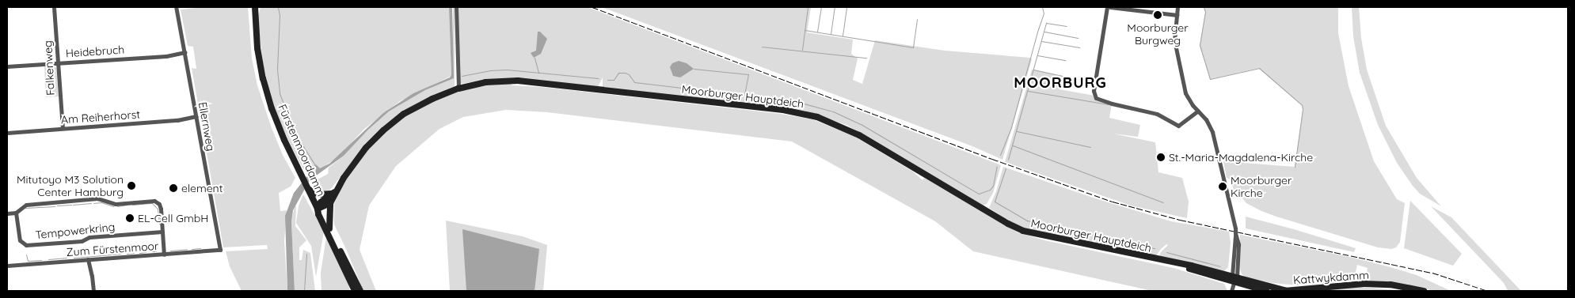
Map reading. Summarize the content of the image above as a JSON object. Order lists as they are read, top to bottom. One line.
{"streets":{"main road":["Moorburger Hauptdeich","Fürstenmoordamm","Kattwykdamm"],"street":["Heidebruch","Falkenweg","Am Reiherhorst","Ellernweg","Tempowerkring","Zum Fürstenmoor"]},"crossings":[["Heidebruch","Falkenweg"],["Heidebruch","Ellernweg"],["Falkenweg","Am Reiherhorst"],["Moorburger Hauptdeich","Fürstenmoordamm"],["Moorburger Hauptdeich","Kattwykdamm"],["Am Reiherhorst","Ellernweg"],["Ellernweg","Zum Fürstenmoor"],["Tempowerkring","Zum Fürstenmoor"]],"districts":["MOORBURG"],"places":["Moorburger Burgweg","St.-Maria-Magdalena-Kirche","Mitutoyo M3 Solution Center Hamburg","Moorburger Kirche","element","EL-Cell GmbH"]}
